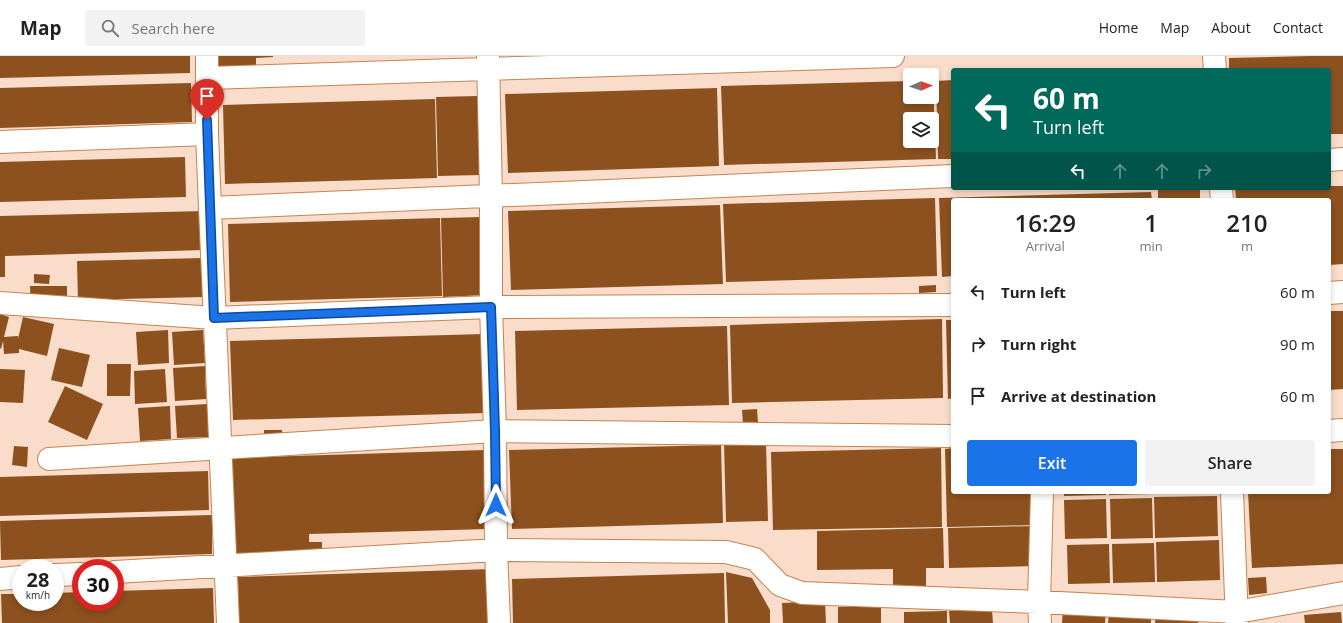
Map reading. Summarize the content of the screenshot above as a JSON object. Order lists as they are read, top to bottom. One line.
{"north":"right","page":{"header":"Map","search":"Search here","nav":["Home","Map","About","Contact"],"turn":["60 m","Turn left"],"eta":["16:29","Arrival","1","min","210","m"],"list":[{"name":"Turn left","value":"60 m"},{"name":"Turn right","value":"90 m"},{"name":"Arrive at destination","value":"60 m"}],"buttons":["Exit","Share"],"speed":"28 km/h","limit":"30"}}
